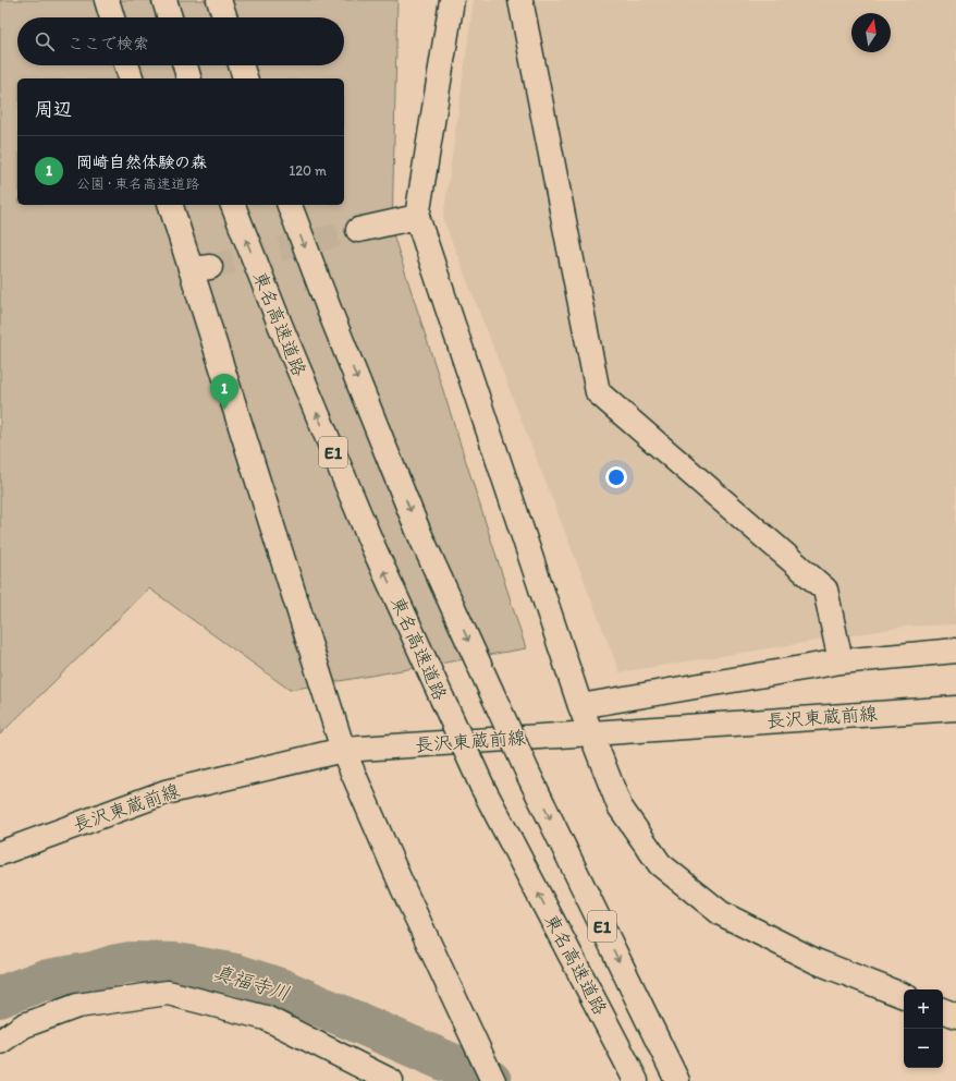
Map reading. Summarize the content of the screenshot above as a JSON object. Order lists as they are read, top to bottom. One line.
{"streets":{"main road":["東名高速道路","E1","長沢東蔵前線"]},"water":["真福寺川"],"north":"top","page":{"search":"ここで検索","heading":"周辺","list":[{"mark":"1","name":"岡崎自然体験の森","note":"公園 · 東名高速道路","value":"120 m"}],"pins":"1","map_buttons":["+","−"]}}
